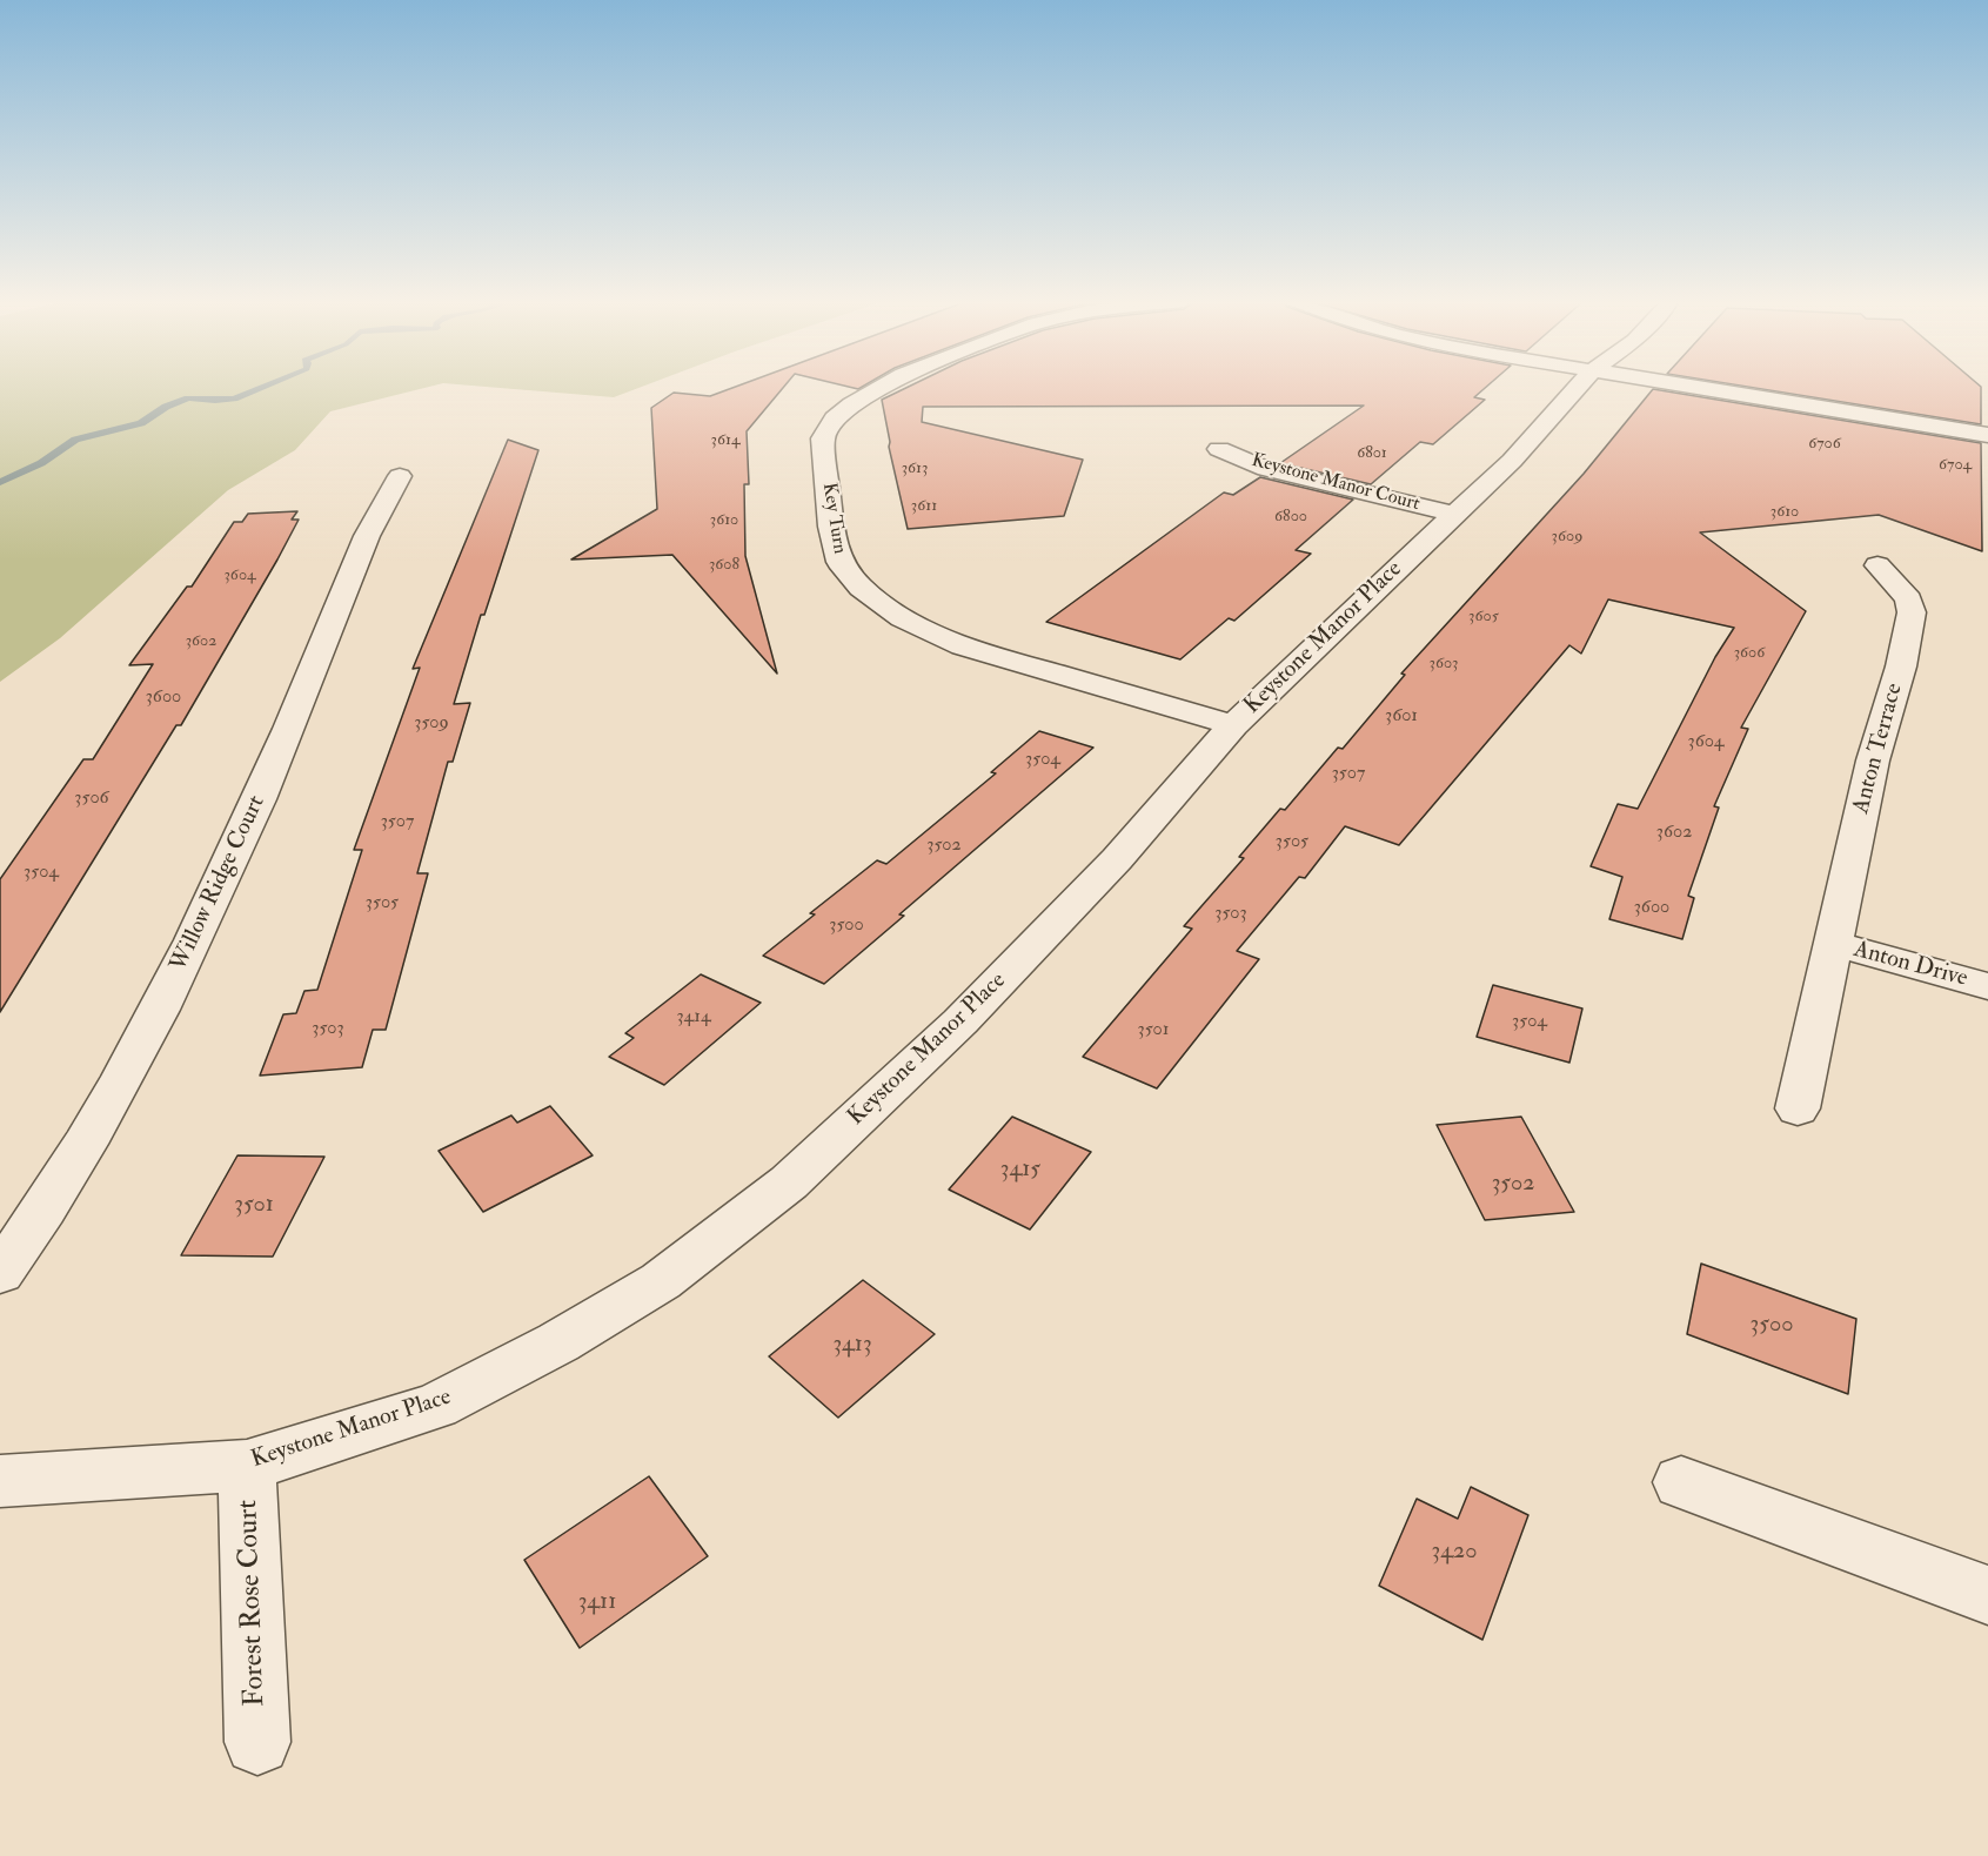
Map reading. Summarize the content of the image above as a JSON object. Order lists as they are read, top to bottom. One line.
{"streets":{"street":["Keystone Manor Court","Key Turn","Keystone Manor Place","Anton Terrace","Willow Ridge Court","Anton Drive","Forest Rose Court"]},"crossings":[["Keystone Manor Court","Keystone Manor Place"],["Key Turn","Keystone Manor Place"],["Keystone Manor Place","Forest Rose Court"],["Anton Terrace","Anton Drive"]],"house_numbers":["3614","6706","6801","6704","3613","3611","3610","6800","3610","3609","3608","3604","3605","3602","3606","3603","3600","3601","3509","3604","3504","3507","3506","3507","3602","3505","3502","3504","3505","3600","3503","3500","3414","3504","3503","3501","3415","3502","3501","3500","3413","3420","3411"]}
